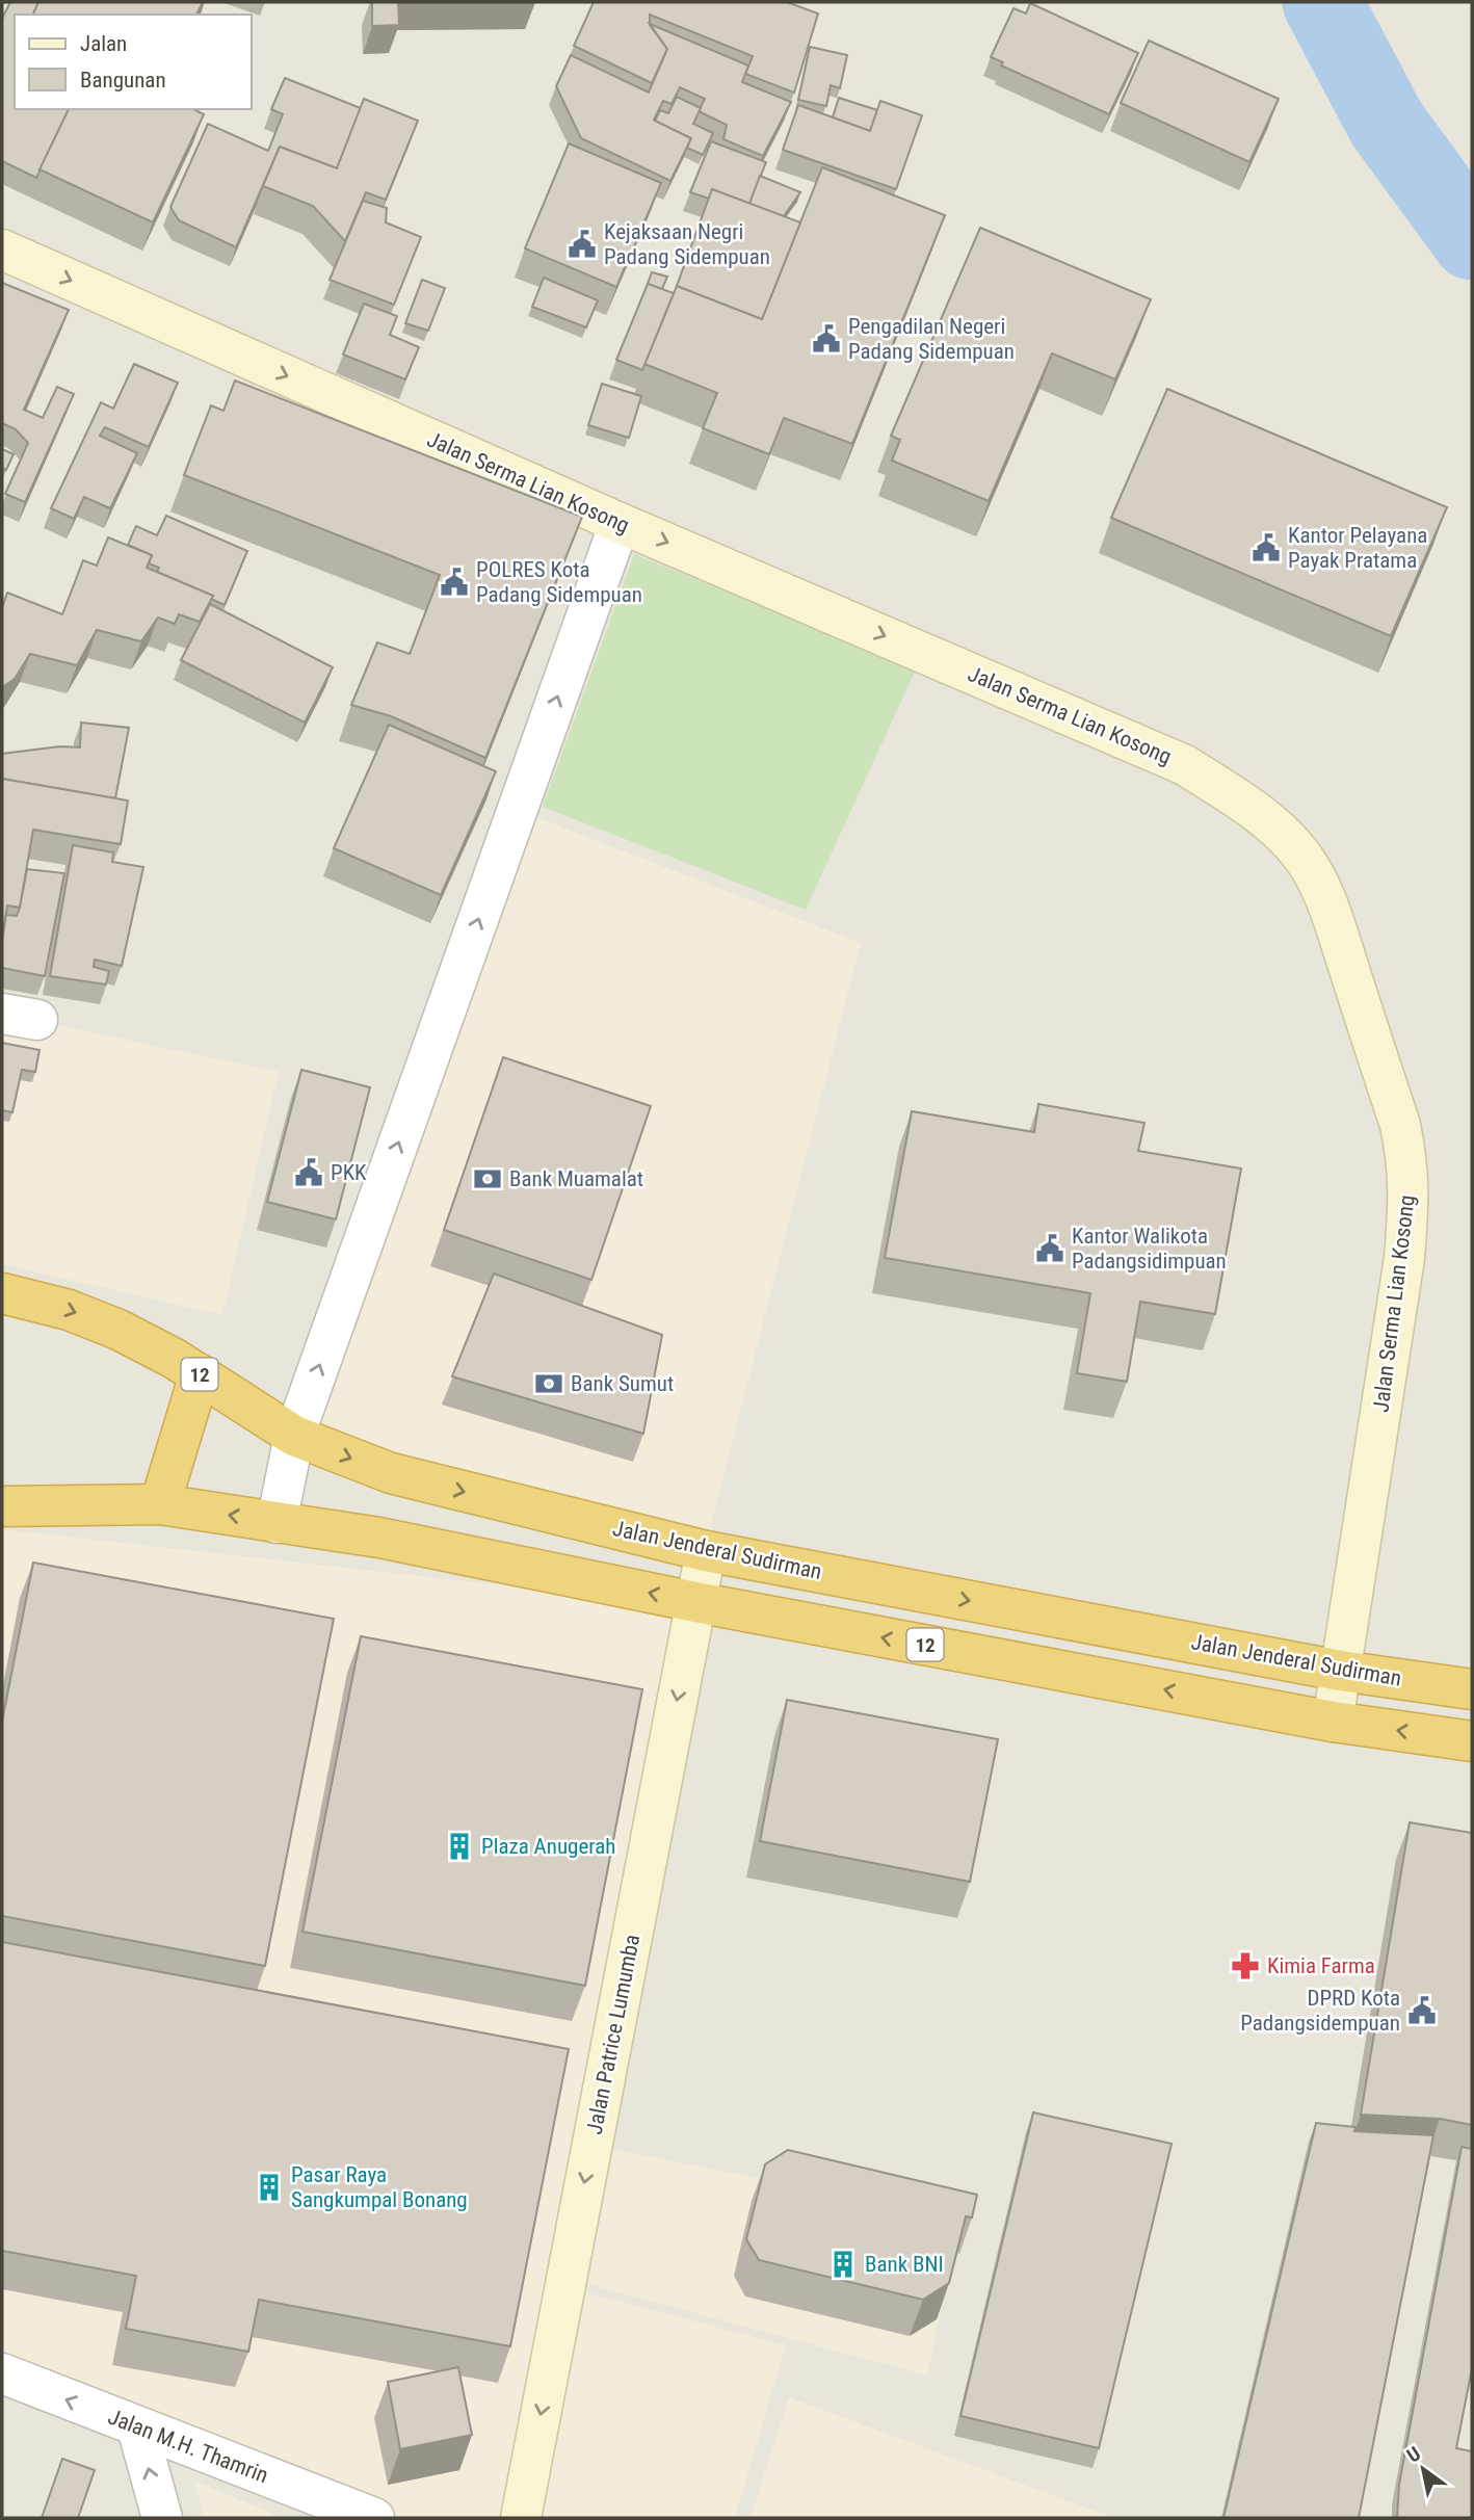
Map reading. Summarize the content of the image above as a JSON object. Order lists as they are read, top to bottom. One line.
{"streets":{"highway":["12","Jalan Jenderal Sudirman"],"street":["Jalan Serma Lian Kosong","Jalan Patrice Lumumba","Jalan M.H. Thamrin"]},"crossings":[["Jalan Serma Lian Kosong","12"],["Jalan Serma Lian Kosong","Jalan Jenderal Sudirman"],["12","Jalan Patrice Lumumba"],["Jalan Jenderal Sudirman","Jalan Patrice Lumumba"]],"one_way":["Jalan Serma Lian Kosong","Jalan Patrice Lumumba","Jalan M.H. Thamrin"],"places":{"public building":["Kejaksaan Negri Padang Sidempuan","Pengadilan Negeri Padang Sidempuan","Kantor Pelayana Payak Pratama","POLRES Kota Padang Sidempuan","PKK","Kantor Walikota Padangsidimpuan","DPRD Kota Padangsidempuan"],"bank":["Bank Muamalat","Bank Sumut"],"building":["Plaza Anugerah","Pasar Raya Sangkumpal Bonang","Bank BNI"],"pharmacy":["Kimia Farma"]},"legend":["Jalan","Bangunan"],"north":"top left"}
